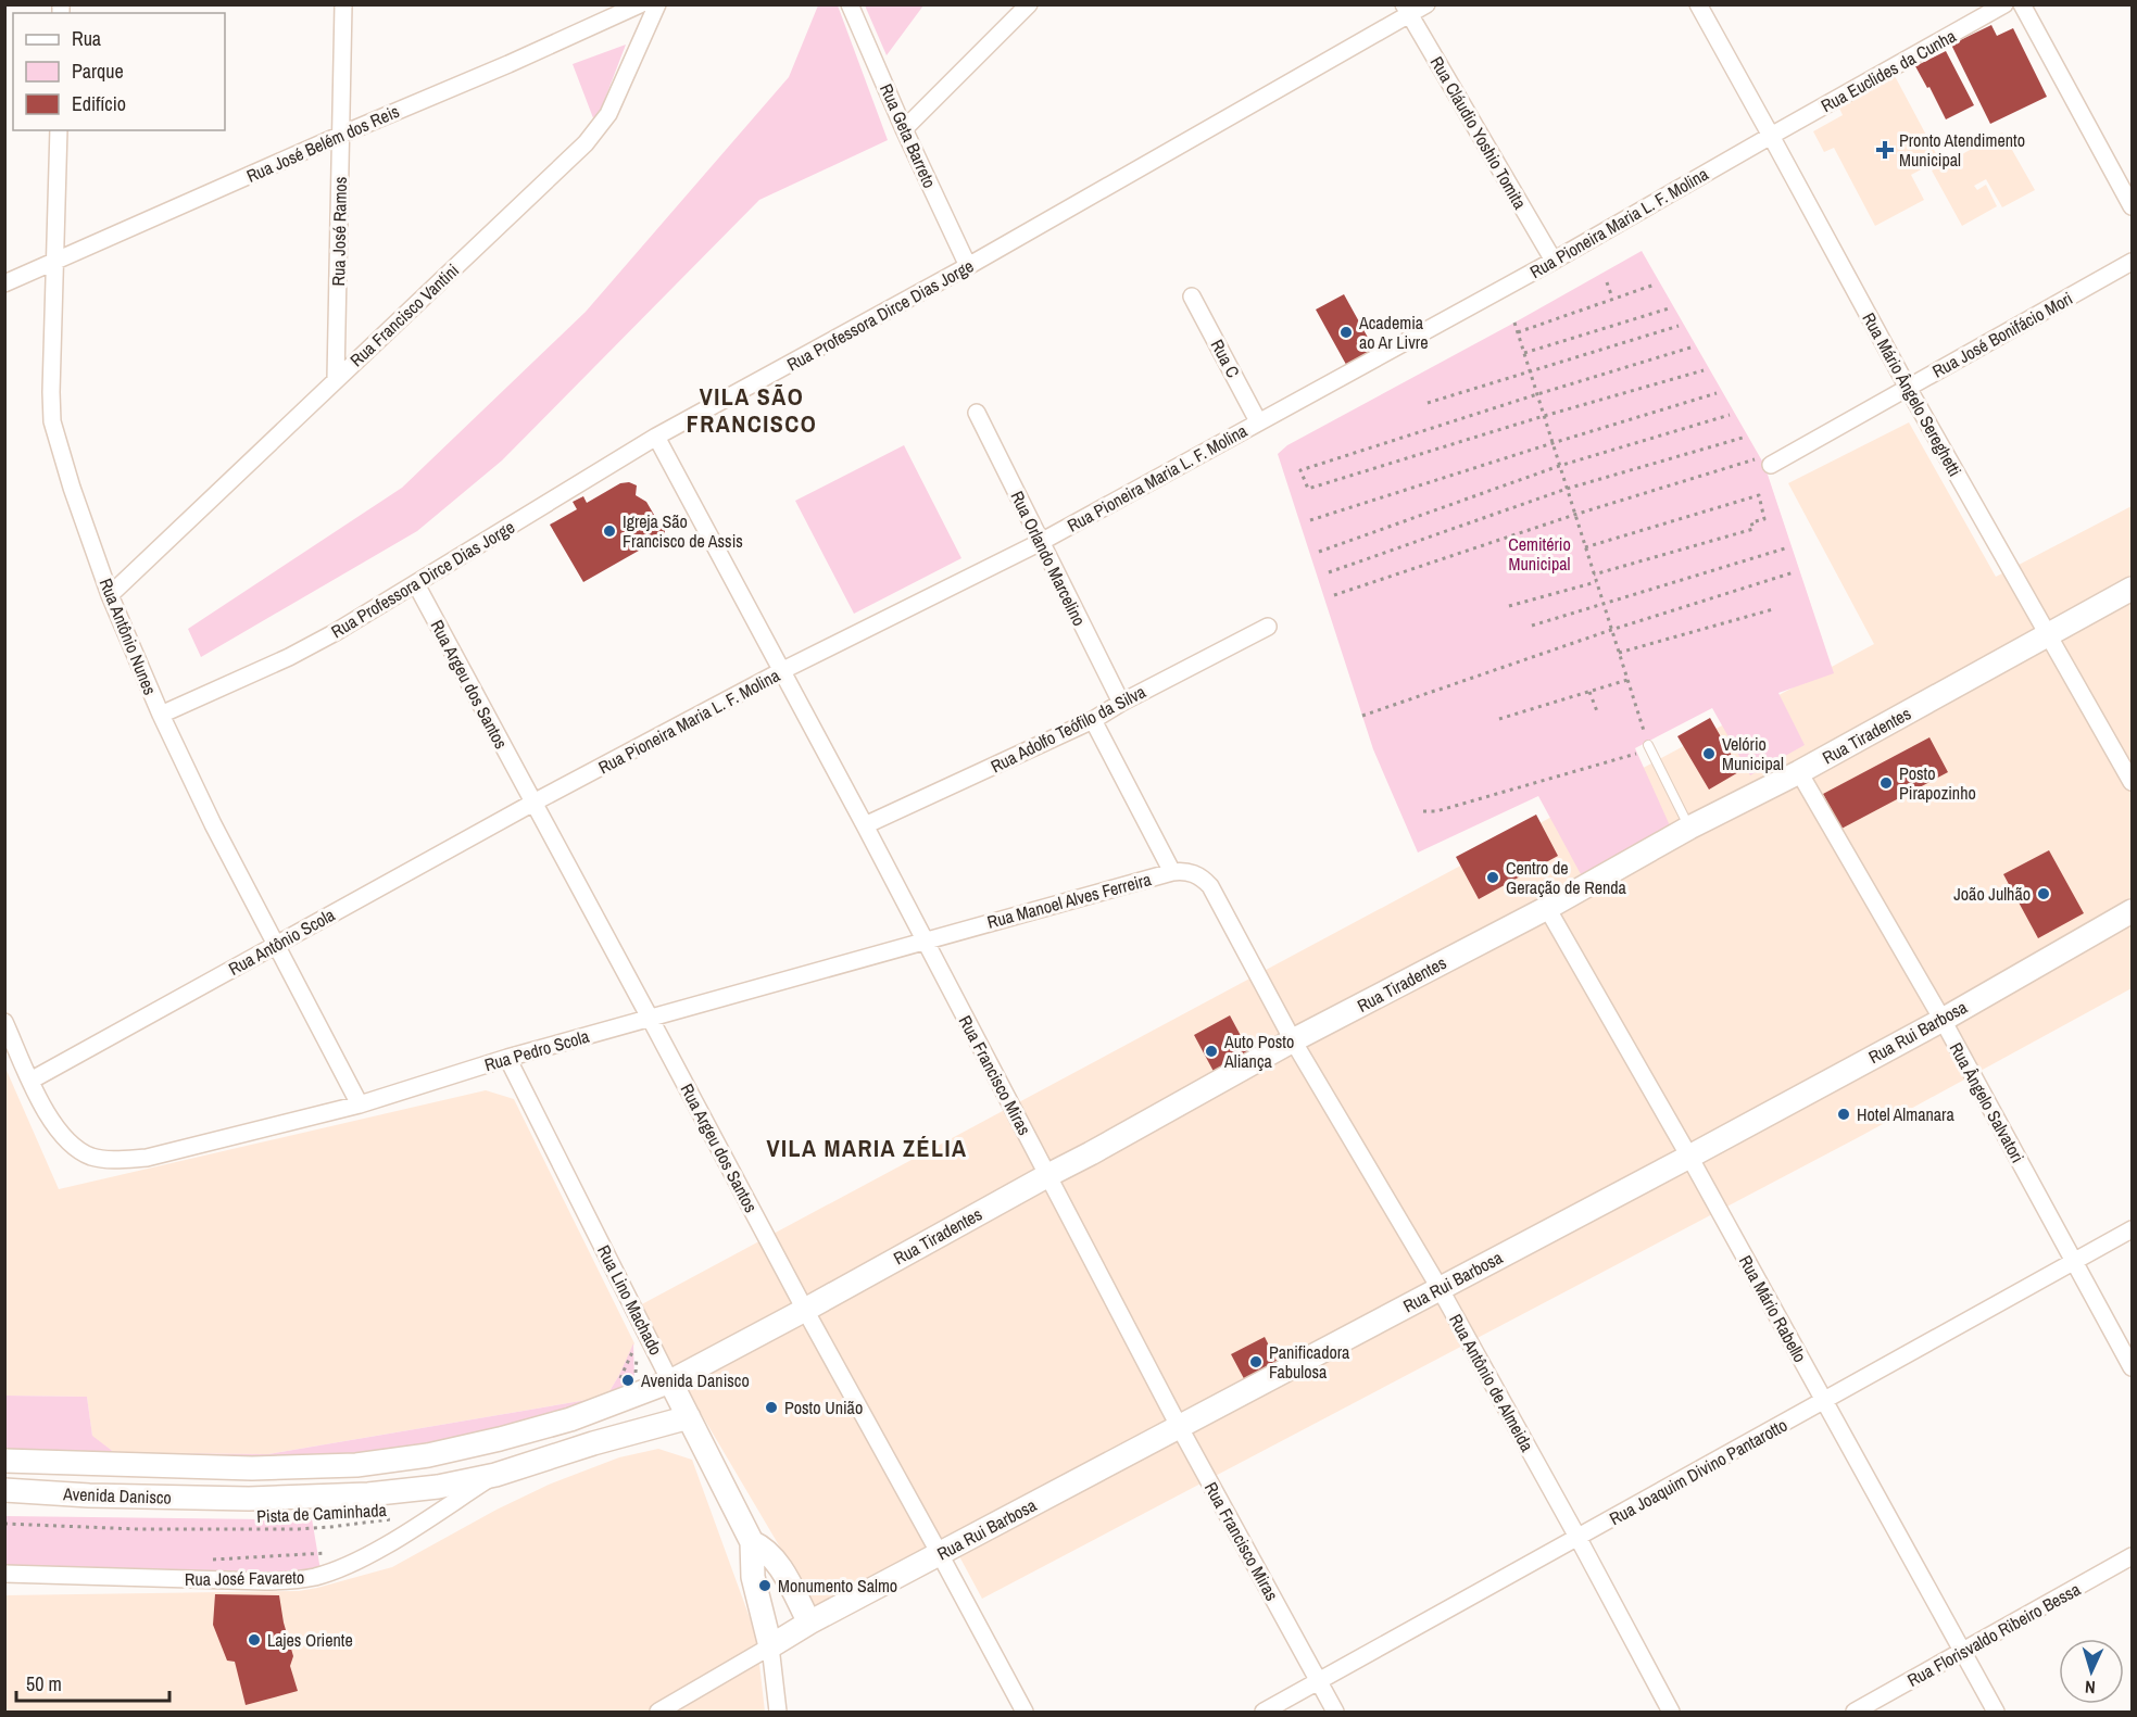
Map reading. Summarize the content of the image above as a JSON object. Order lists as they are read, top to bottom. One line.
{"streets":{"main road":["Rua Tiradentes","Rua Rui Barbosa","Rua Lino Machado","Avenida Danisco"],"street":["Rua Euclides da Cunha","Rua Cláudio Yoshio Tomita","Rua Geta Barreto","Rua José Belém dos Reis","Rua Pioneira Maria L. F. Molina","Rua José Ramos","Rua Francisco Vantini","Rua Professora Dirce Dias Jorge","Rua José Bonifácio Mori","Rua C","Rua Mário Ângelo Sereghetti","Rua Orlando Marcelino","Rua Antônio Nunes","Rua Argeu dos Santos","Rua Adolfo Teófilo da Silva","Rua Manoel Alves Ferreira","Rua Antônio Scola","Rua Pedro Scola","Rua Francisco Miras","Rua Ângelo Salvatori","Rua Mário Rabello","Rua Antônio de Almeida","Rua Joaquim Divino Pantarotto","Rua José Favareto","Rua Florisvaldo Ribeiro Bessa"],"path":["Pista de Caminhada"]},"crossings":[["Rua Euclides da Cunha","Rua Pioneira Maria L. F. Molina"],["Rua Euclides da Cunha","Rua Mário Ângelo Sereghetti"],["Rua Cláudio Yoshio Tomita","Rua Pioneira Maria L. F. Molina"],["Rua Cláudio Yoshio Tomita","Rua Professora Dirce Dias Jorge"],["Rua Geta Barreto","Rua Professora Dirce Dias Jorge"],["Rua José Belém dos Reis","Rua José Ramos"],["Rua José Belém dos Reis","Rua Antônio Nunes"],["Rua Pioneira Maria L. F. Molina","Rua C"],["Rua Pioneira Maria L. F. Molina","Rua Mário Ângelo Sereghetti"],["Rua Pioneira Maria L. F. Molina","Rua Orlando Marcelino"],["Rua Pioneira Maria L. F. Molina","Rua Argeu dos Santos"],["Rua Pioneira Maria L. F. Molina","Rua Antônio Scola"],["Rua Pioneira Maria L. F. Molina","Rua Francisco Miras"],["Rua José Ramos","Rua Francisco Vantini"],["Rua Francisco Vantini","Rua Antônio Nunes"],["Rua Professora Dirce Dias Jorge","Rua Antônio Nunes"],["Rua Professora Dirce Dias Jorge","Rua Argeu dos Santos"],["Rua Professora Dirce Dias Jorge","Rua Francisco Miras"],["Rua José Bonifácio Mori","Rua Mário Ângelo Sereghetti"],["Rua Mário Ângelo Sereghetti","Rua Tiradentes"],["Rua Orlando Marcelino","Rua Adolfo Teófilo da Silva"],["Rua Antônio Nunes","Rua Antônio Scola"],["Rua Antônio Nunes","Rua Pedro Scola"],["Rua Argeu dos Santos","Rua Tiradentes"],["Rua Argeu dos Santos","Rua Antônio Scola"],["Rua Argeu dos Santos","Rua Rui Barbosa"],["Rua Argeu dos Santos","Rua Pedro Scola"],["Rua Adolfo Teófilo da Silva","Rua Francisco Miras"],["Rua Tiradentes","Rua Francisco Miras"],["Rua Tiradentes","Rua Ângelo Salvatori"],["Rua Tiradentes","Rua Lino Machado"],["Rua Tiradentes","Rua Mário Rabello"],["Rua Tiradentes","Rua Antônio de Almeida"],["Rua Tiradentes","Avenida Danisco"],["Rua Manoel Alves Ferreira","Rua Pedro Scola"],["Rua Manoel Alves Ferreira","Rua Francisco Miras"],["Rua Manoel Alves Ferreira","Rua Antônio de Almeida"],["Rua Antônio Scola","Rua Pedro Scola"],["Rua Rui Barbosa","Rua Francisco Miras"],["Rua Rui Barbosa","Rua Ângelo Salvatori"],["Rua Rui Barbosa","Rua Lino Machado"],["Rua Rui Barbosa","Rua Mário Rabello"],["Rua Rui Barbosa","Rua Antônio de Almeida"],["Rua Pedro Scola","Rua Francisco Miras"],["Rua Pedro Scola","Rua Lino Machado"],["Rua Francisco Miras","Rua Joaquim Divino Pantarotto"],["Rua Ângelo Salvatori","Rua Joaquim Divino Pantarotto"],["Rua Lino Machado","Avenida Danisco"],["Rua Mário Rabello","Rua Joaquim Divino Pantarotto"],["Rua Mário Rabello","Rua Florisvaldo Ribeiro Bessa"],["Rua Antônio de Almeida","Rua Joaquim Divino Pantarotto"],["Avenida Danisco","Rua José Favareto"]],"districts":["VILA SÃO FRANCISCO","VILA MARIA ZÉLIA"],"parks":["Cemitério Municipal"],"places":{"health":["Pronto Atendimento Municipal"],"other":["Academia ao Ar Livre","Igreja São Francisco de Assis","Velório Municipal","Posto Pirapozinho","Centro de Geração de Renda","João Julhão","Auto Posto Aliança","Hotel Almanara","Panificadora Fabulosa","Avenida Danisco","Posto União","Monumento Salmo","Lajes Oriente"]},"legend":["Rua","Parque","Edifício"],"scale_bar":"50 m","north":"bottom"}
